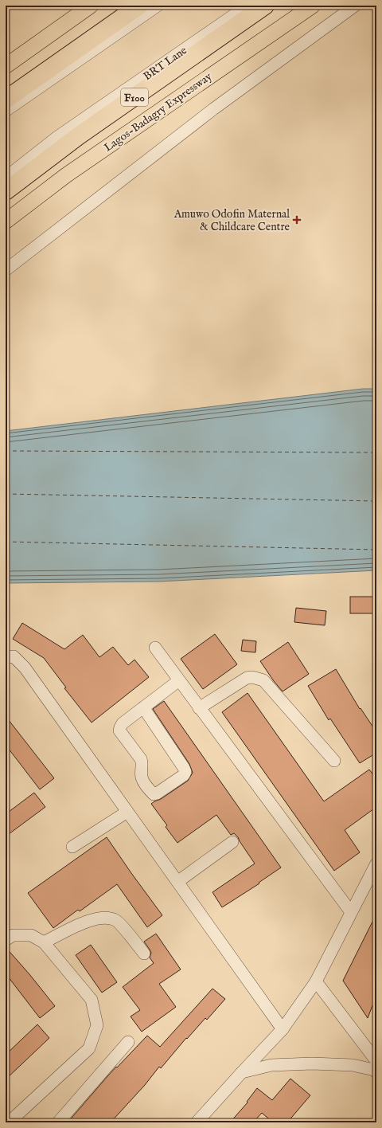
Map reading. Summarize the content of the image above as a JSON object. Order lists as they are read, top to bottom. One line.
{"streets":{"highway":["F100"],"main road":["Lagos-Badagry Expressway"],"street":["BRT Lane"]},"places":{"health":["Amuwo Odofin Maternal & Childcare Centre"]}}
